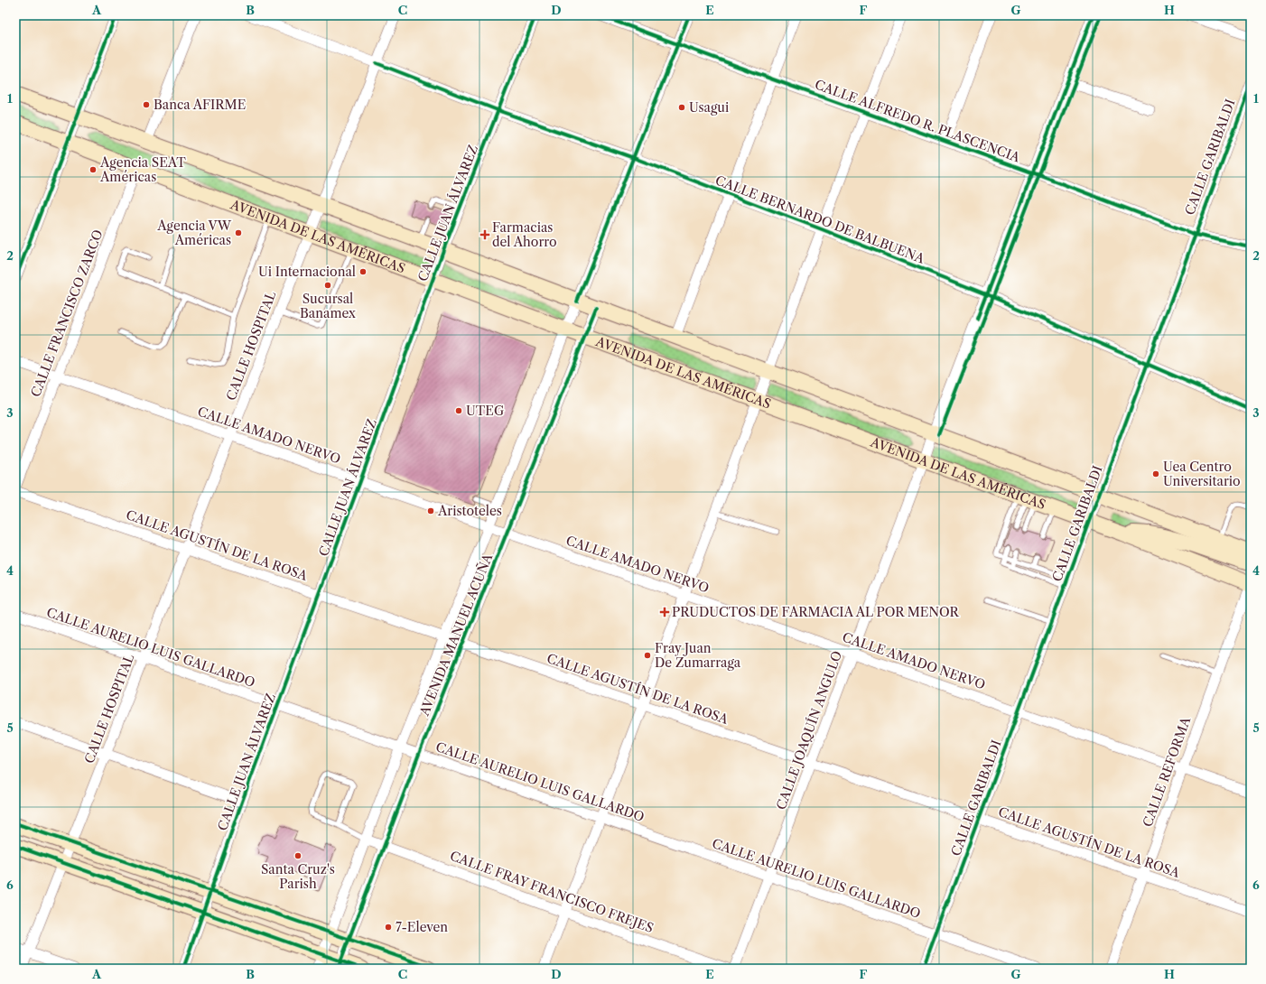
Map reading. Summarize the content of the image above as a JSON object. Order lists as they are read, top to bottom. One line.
{"streets":{"main road":["AVENIDA DE LAS AMÉRICAS"],"street":["CALLE ALFREDO R. PLASCENCIA","CALLE GARIBALDI","CALLE JUAN ÁLVAREZ","CALLE BERNARDO DE BALBUENA","CALLE FRANCISCO ZARCO","CALLE HOSPITAL","CALLE AMADO NERVO","CALLE AGUSTÍN DE LA ROSA","AVENIDA MANUEL ACUÑA","CALLE AURELIO LUIS GALLARDO","CALLE JOAQUÍN ANGULO","CALLE REFORMA","CALLE FRAY FRANCISCO FREJES"]},"crossings":[["CALLE ALFREDO R. PLASCENCIA","CALLE GARIBALDI"],["CALLE ALFREDO R. PLASCENCIA","AVENIDA MANUEL ACUÑA"],["CALLE ALFREDO R. PLASCENCIA","CALLE JOAQUÍN ANGULO"],["CALLE GARIBALDI","CALLE BERNARDO DE BALBUENA"],["CALLE GARIBALDI","AVENIDA DE LAS AMÉRICAS"],["CALLE GARIBALDI","CALLE AMADO NERVO"],["CALLE GARIBALDI","CALLE AGUSTÍN DE LA ROSA"],["CALLE GARIBALDI","CALLE AURELIO LUIS GALLARDO"],["CALLE JUAN ÁLVAREZ","CALLE BERNARDO DE BALBUENA"],["CALLE JUAN ÁLVAREZ","AVENIDA DE LAS AMÉRICAS"],["CALLE JUAN ÁLVAREZ","CALLE AMADO NERVO"],["CALLE JUAN ÁLVAREZ","CALLE AGUSTÍN DE LA ROSA"],["CALLE JUAN ÁLVAREZ","CALLE AURELIO LUIS GALLARDO"],["CALLE BERNARDO DE BALBUENA","CALLE HOSPITAL"],["CALLE BERNARDO DE BALBUENA","AVENIDA MANUEL ACUÑA"],["CALLE BERNARDO DE BALBUENA","CALLE JOAQUÍN ANGULO"],["AVENIDA DE LAS AMÉRICAS","CALLE FRANCISCO ZARCO"],["AVENIDA DE LAS AMÉRICAS","CALLE HOSPITAL"],["AVENIDA DE LAS AMÉRICAS","AVENIDA MANUEL ACUÑA"],["AVENIDA DE LAS AMÉRICAS","CALLE JOAQUÍN ANGULO"],["AVENIDA DE LAS AMÉRICAS","CALLE REFORMA"],["CALLE FRANCISCO ZARCO","CALLE AMADO NERVO"],["CALLE HOSPITAL","CALLE AMADO NERVO"],["CALLE HOSPITAL","CALLE AGUSTÍN DE LA ROSA"],["CALLE HOSPITAL","CALLE AURELIO LUIS GALLARDO"],["CALLE AMADO NERVO","AVENIDA MANUEL ACUÑA"],["CALLE AMADO NERVO","CALLE JOAQUÍN ANGULO"],["CALLE AMADO NERVO","CALLE REFORMA"],["CALLE AGUSTÍN DE LA ROSA","AVENIDA MANUEL ACUÑA"],["CALLE AGUSTÍN DE LA ROSA","CALLE JOAQUÍN ANGULO"],["CALLE AGUSTÍN DE LA ROSA","CALLE REFORMA"],["AVENIDA MANUEL ACUÑA","CALLE AURELIO LUIS GALLARDO"],["AVENIDA MANUEL ACUÑA","CALLE FRAY FRANCISCO FREJES"],["CALLE AURELIO LUIS GALLARDO","CALLE JOAQUÍN ANGULO"]],"places":{"other":["Banca AFIRME","Usagui","Agencia SEAT Américas","Agencia VW Américas","Ui Internacional","Sucursal Banamex","UTEG","Uea Centro Universitario","Aristoteles","Fray Juan De Zumarraga","Santa Cruz's Parish","7-Eleven"],"health":["Farmacias del Ahorro","PRUDUCTOS DE FARMACIA AL POR MENOR"]},"grid":{"columns":["A","B","C","D","E","F","G","H"],"rows":["1","2","3","4","5","6"]}}
